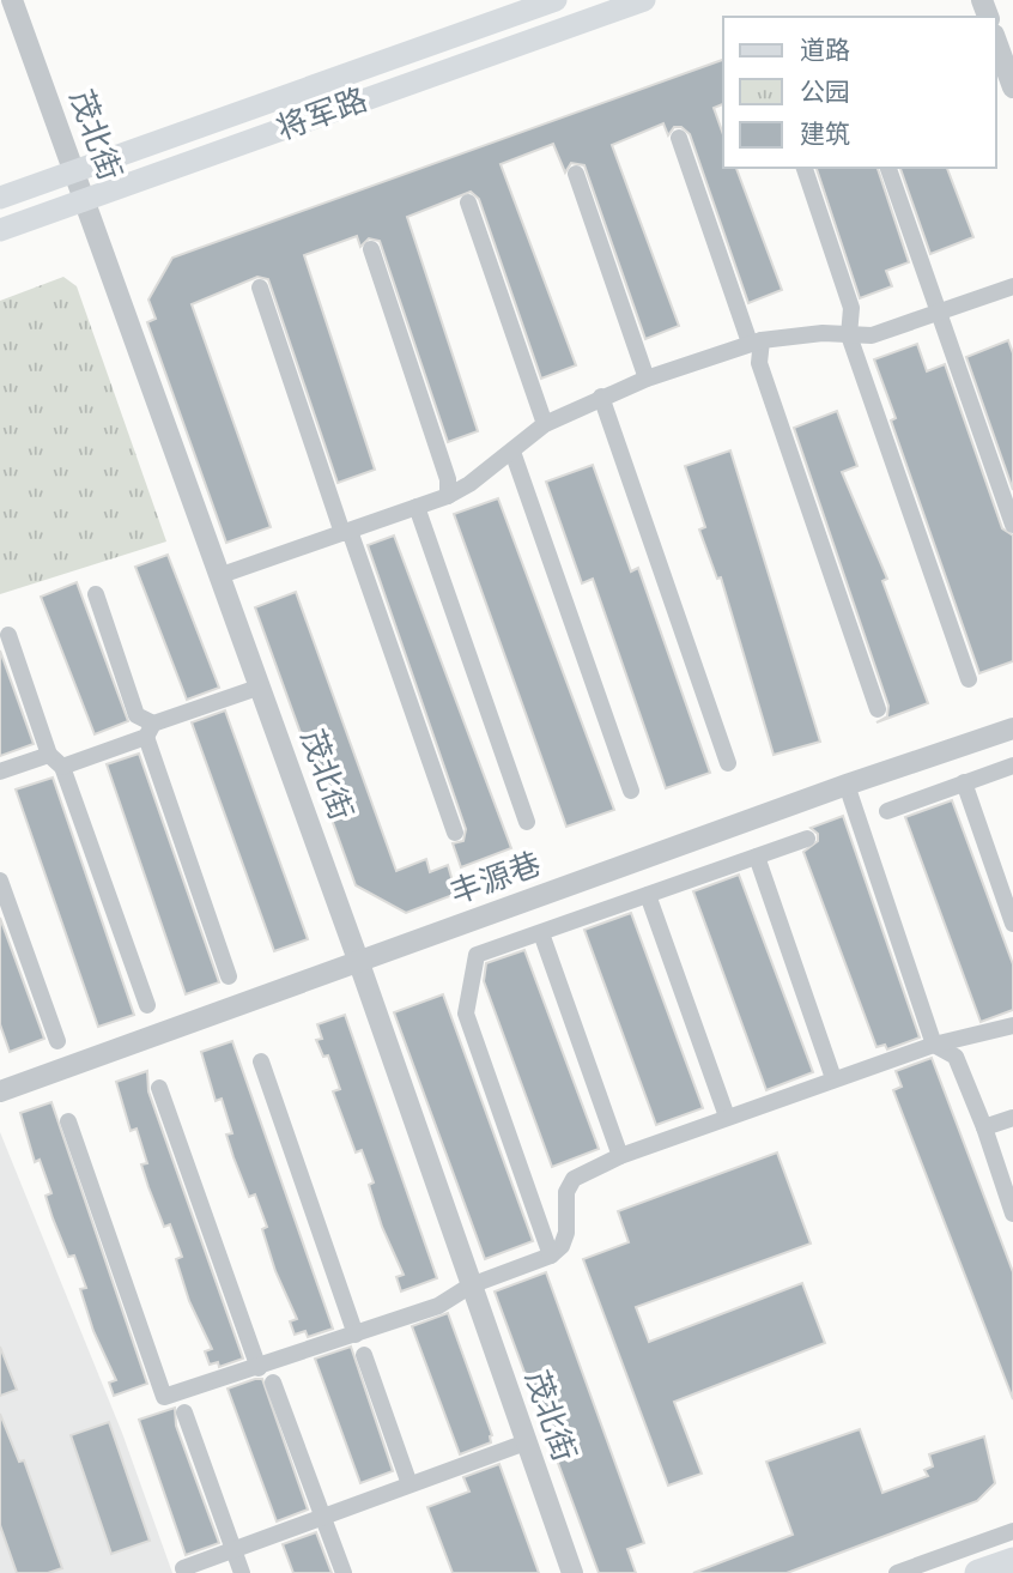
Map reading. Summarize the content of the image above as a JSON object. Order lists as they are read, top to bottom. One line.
{"streets":{"main road":["将军路"],"street":["茂北街","丰源巷"]},"crossings":[["将军路","茂北街"],["茂北街","丰源巷"]],"legend":["道路","公园","建筑"]}
